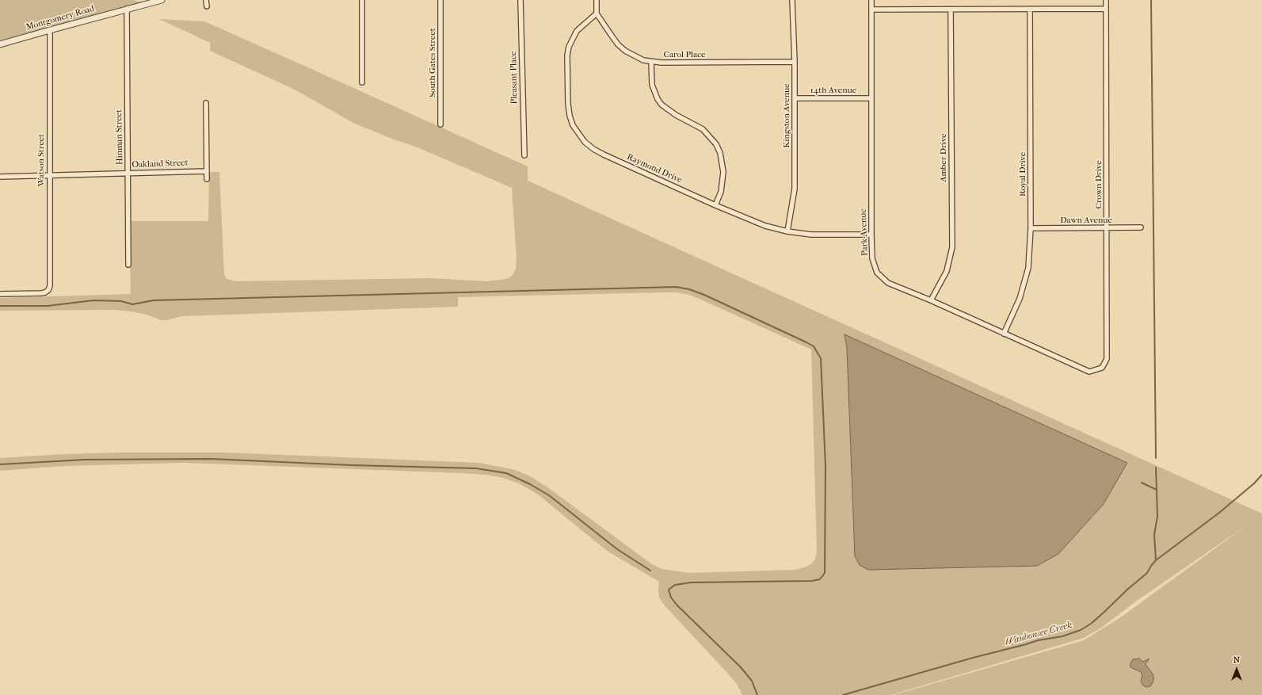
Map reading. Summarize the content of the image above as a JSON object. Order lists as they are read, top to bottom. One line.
{"streets":{"street":["Montgomery Road","Carol Place","South Gates Street","Pleasant Place","14th Avenue","Kingston Avenue","Hinman Street","Amber Drive","Watson Street","Oakland Street","Raymond Drive","Royal Drive","Crown Drive","Dawn Avenue","Park Avenue"]},"crossings":[["Montgomery Road","Hinman Street"],["Montgomery Road","Watson Street"],["Carol Place","Kingston Avenue"],["Carol Place","Raymond Drive"],["14th Avenue","Kingston Avenue"],["14th Avenue","Park Avenue"],["Kingston Avenue","Raymond Drive"],["Hinman Street","Oakland Street"],["Amber Drive","Park Avenue"],["Watson Street","Oakland Street"],["Raymond Drive","Park Avenue"],["Royal Drive","Dawn Avenue"],["Royal Drive","Park Avenue"],["Crown Drive","Dawn Avenue"],["Crown Drive","Park Avenue"]],"water":["Waubonsee Creek"],"north":"top"}
